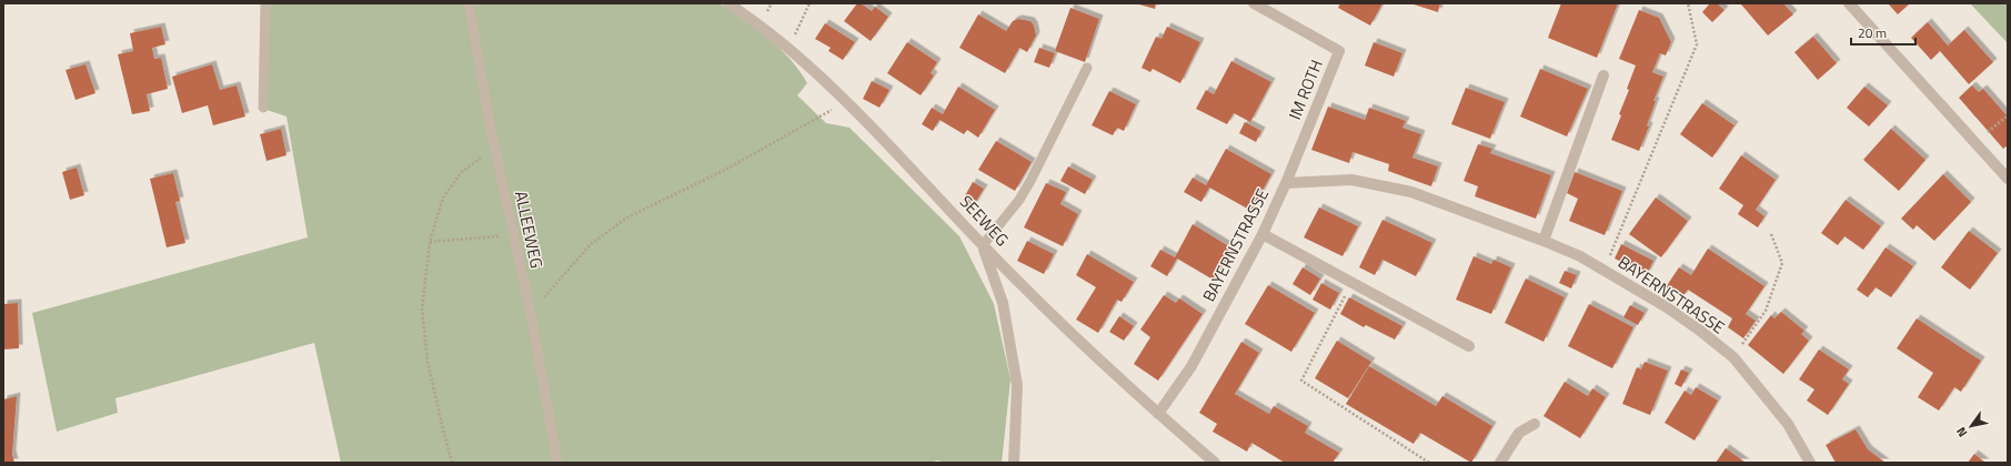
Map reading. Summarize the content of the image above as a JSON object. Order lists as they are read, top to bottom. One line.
{"streets":{"street":["IM ROTH","SEEWEG","BAYERNSTRASSE"],"lane":["ALLEEWEG"]},"crossings":[["IM ROTH","BAYERNSTRASSE"],["SEEWEG","BAYERNSTRASSE"]],"scale_bar":"20 m","north":"bottom left"}
